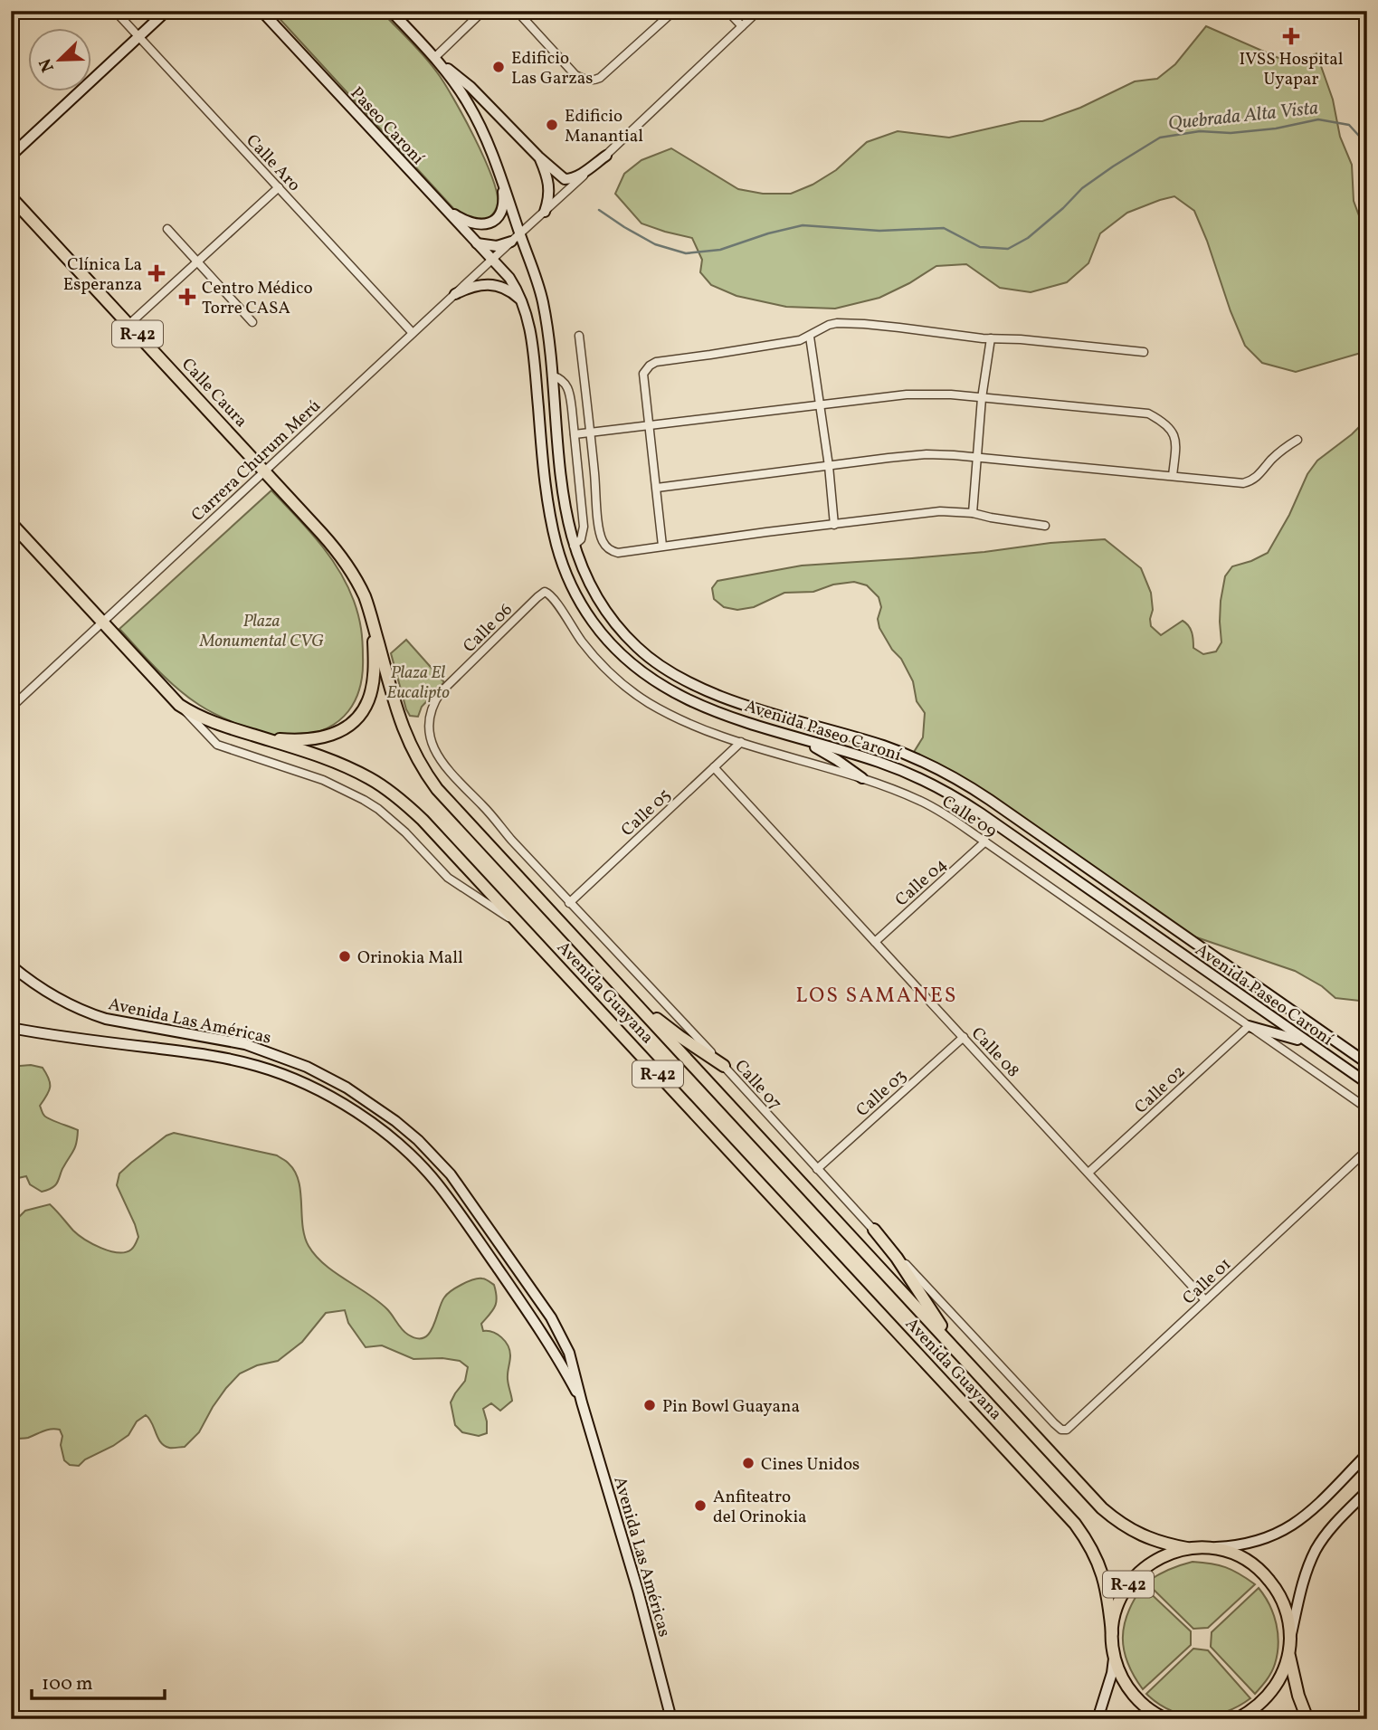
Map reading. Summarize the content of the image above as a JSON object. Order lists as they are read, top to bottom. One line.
{"streets":{"main road":["R-42","Calle Caura","Avenida Guayana"],"street":["Paseo Caroní","Calle Aro","Carrera Churum Merú","Calle 06","Avenida Paseo Caroní","Calle 05","Calle 09","Calle 04","Avenida Las Américas","Calle 08","Calle 07","Calle 02","Calle 03","Calle 01"]},"crossings":[["Paseo Caroní","Carrera Churum Merú"],["Paseo Caroní","Avenida Paseo Caroní"],["Calle Aro","Carrera Churum Merú"],["R-42","Carrera Churum Merú"],["R-42","Avenida Guayana"],["Calle Caura","Carrera Churum Merú"],["Calle Caura","Avenida Guayana"],["Carrera Churum Merú","Avenida Paseo Caroní"],["Carrera Churum Merú","Avenida Guayana"],["Calle 06","Calle 09"],["Calle 06","Calle 07"],["Calle 05","Calle 09"],["Calle 05","Calle 08"],["Calle 05","Calle 07"],["Calle 09","Calle 04"],["Calle 09","Calle 02"],["Calle 04","Calle 08"],["Calle 08","Calle 02"],["Calle 08","Calle 03"],["Calle 08","Calle 01"],["Calle 07","Calle 03"],["Calle 07","Calle 01"]],"districts":["LOS SAMANES"],"water":["Quebrada Alta Vista"],"parks":["Plaza Monumental CVG","Plaza El Eucalipto"],"places":{"health":["IVSS Hospital Uyapar","Clínica La Esperanza","Centro Médico Torre CASA"],"other":["Edificio Las Garzas","Edificio Manantial","Orinokia Mall","Pin Bowl Guayana","Cines Unidos","Anfiteatro del Orinokia"]},"scale_bar":"100 m","north":"bottom left"}
